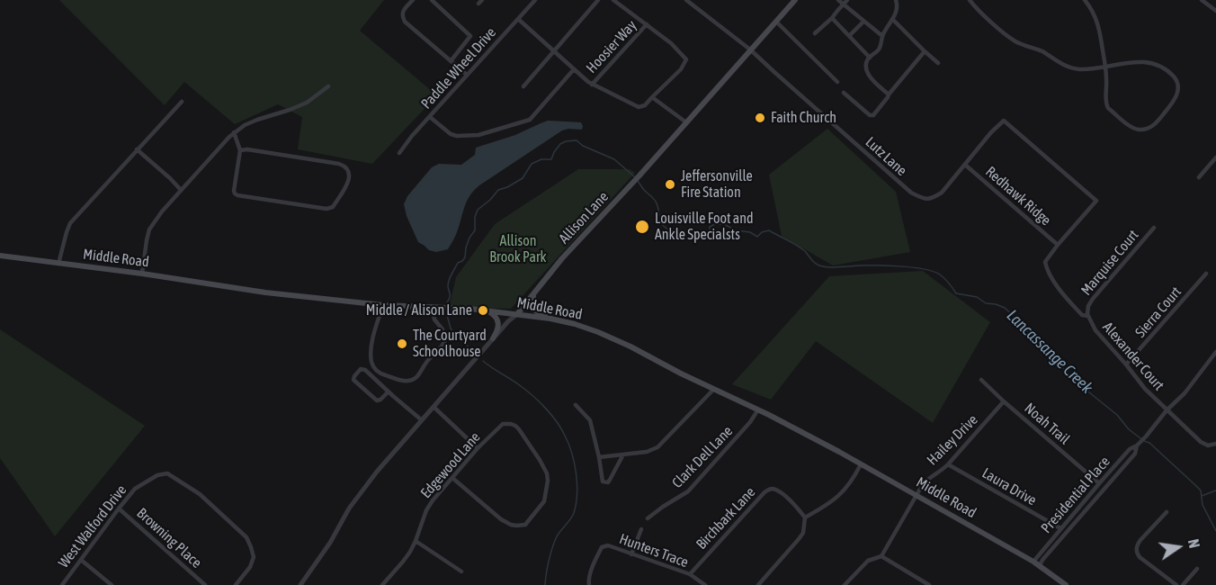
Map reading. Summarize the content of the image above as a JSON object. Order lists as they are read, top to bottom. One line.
{"streets":{"main road":["Allison Lane","Middle Road"],"street":["Hoosier Way","Paddle Wheel Drive","Lutz Lane","Redhawk Ridge","Marquise Court","Sierra Court","Alexander Court","Noah Trail","Hailey Drive","Clark Dell Lane","Edgewood Lane","Laura Drive","Presidential Place","Birchbark Lane","West Walford Drive","Browning Place","Hunters Trace"]},"crossings":[["Lutz Lane","Redhawk Ridge"],["Lutz Lane","Allison Lane"],["Lutz Lane","Alexander Court"],["Redhawk Ridge","Alexander Court"],["Allison Lane","Middle Road"],["Middle Road","Hailey Drive"],["Middle Road","Clark Dell Lane"],["Middle Road","Presidential Place"],["Marquise Court","Alexander Court"],["Sierra Court","Alexander Court"],["Alexander Court","Presidential Place"],["Noah Trail","Hailey Drive"],["Noah Trail","Presidential Place"],["Hailey Drive","Laura Drive"],["Laura Drive","Presidential Place"],["Birchbark Lane","Hunters Trace"],["West Walford Drive","Browning Place"]],"water":["Lancassange Creek"],"parks":["Allison Brook Park"],"places":["Faith Church","Jeffersonville Fire Station","Louisville Foot and Ankle Specialsts","Middle / Alison Lane","The Courtyard Schoolhouse"],"north":"right"}
